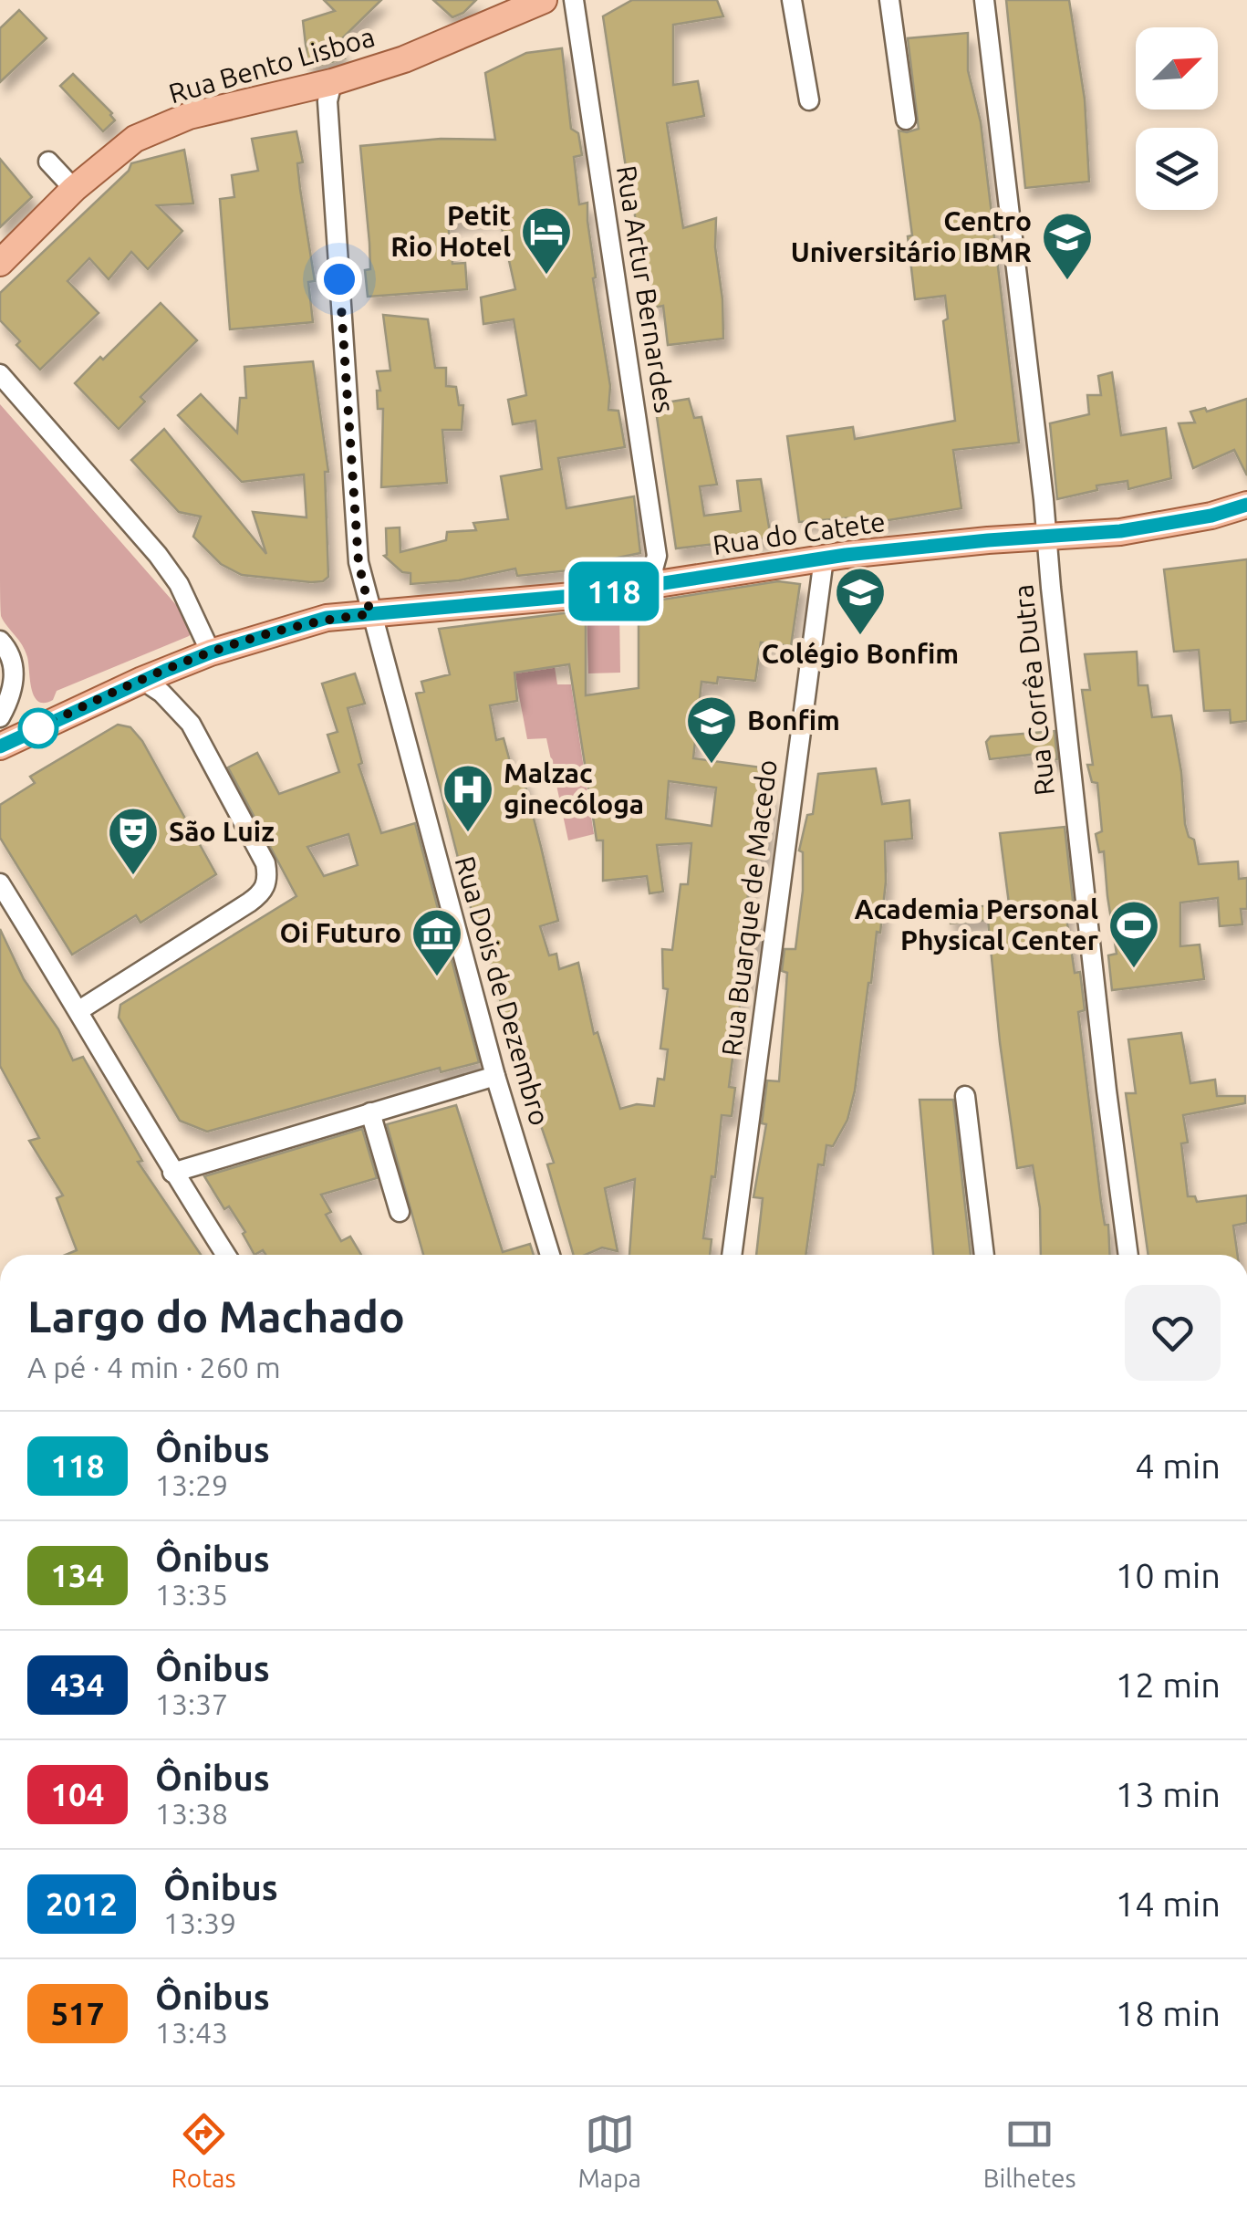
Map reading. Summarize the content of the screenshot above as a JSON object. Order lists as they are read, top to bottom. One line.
{"streets":{"main road":["Rua Bento Lisboa","Rua do Catete"],"street":["Rua Artur Bernardes","Rua Corrêa Dutra","Rua Buarque de Macedo","Rua Dois de Dezembro"]},"crossings":[["Rua Bento Lisboa","Rua Dois de Dezembro"],["Rua Artur Bernardes","Rua do Catete"],["Rua do Catete","Rua Corrêa Dutra"],["Rua do Catete","Rua Buarque de Macedo"],["Rua do Catete","Rua Dois de Dezembro"]],"places":{"hotel":["Petit Rio Hotel"],"school or university":["Centro Universitário IBMR","Colégio Bonfim","Bonfim"],"hospital":["Malzac ginecóloga"],"theatre":["São Luiz"],"sports":["Academia Personal Physical Center"],"museum":["Oi Futuro"]},"lines":["bus line 118"],"north":"top right","page":{"on_map":"118","heading":["Largo do Machado","A pé · 4 min · 260 m"],"list":[{"mark":"118","name":"Ônibus","note":"13:29","value":"4 min"},{"mark":"134","name":"Ônibus","note":"13:35","value":"10 min"},{"mark":"434","name":"Ônibus","note":"13:37","value":"12 min"},{"mark":"104","name":"Ônibus","note":"13:38","value":"13 min"},{"mark":"2012","name":"Ônibus","note":"13:39","value":"14 min"},{"mark":"517","name":"Ônibus","note":"13:43","value":"18 min"}],"tabs":["Rotas","Mapa","Bilhetes"]}}
